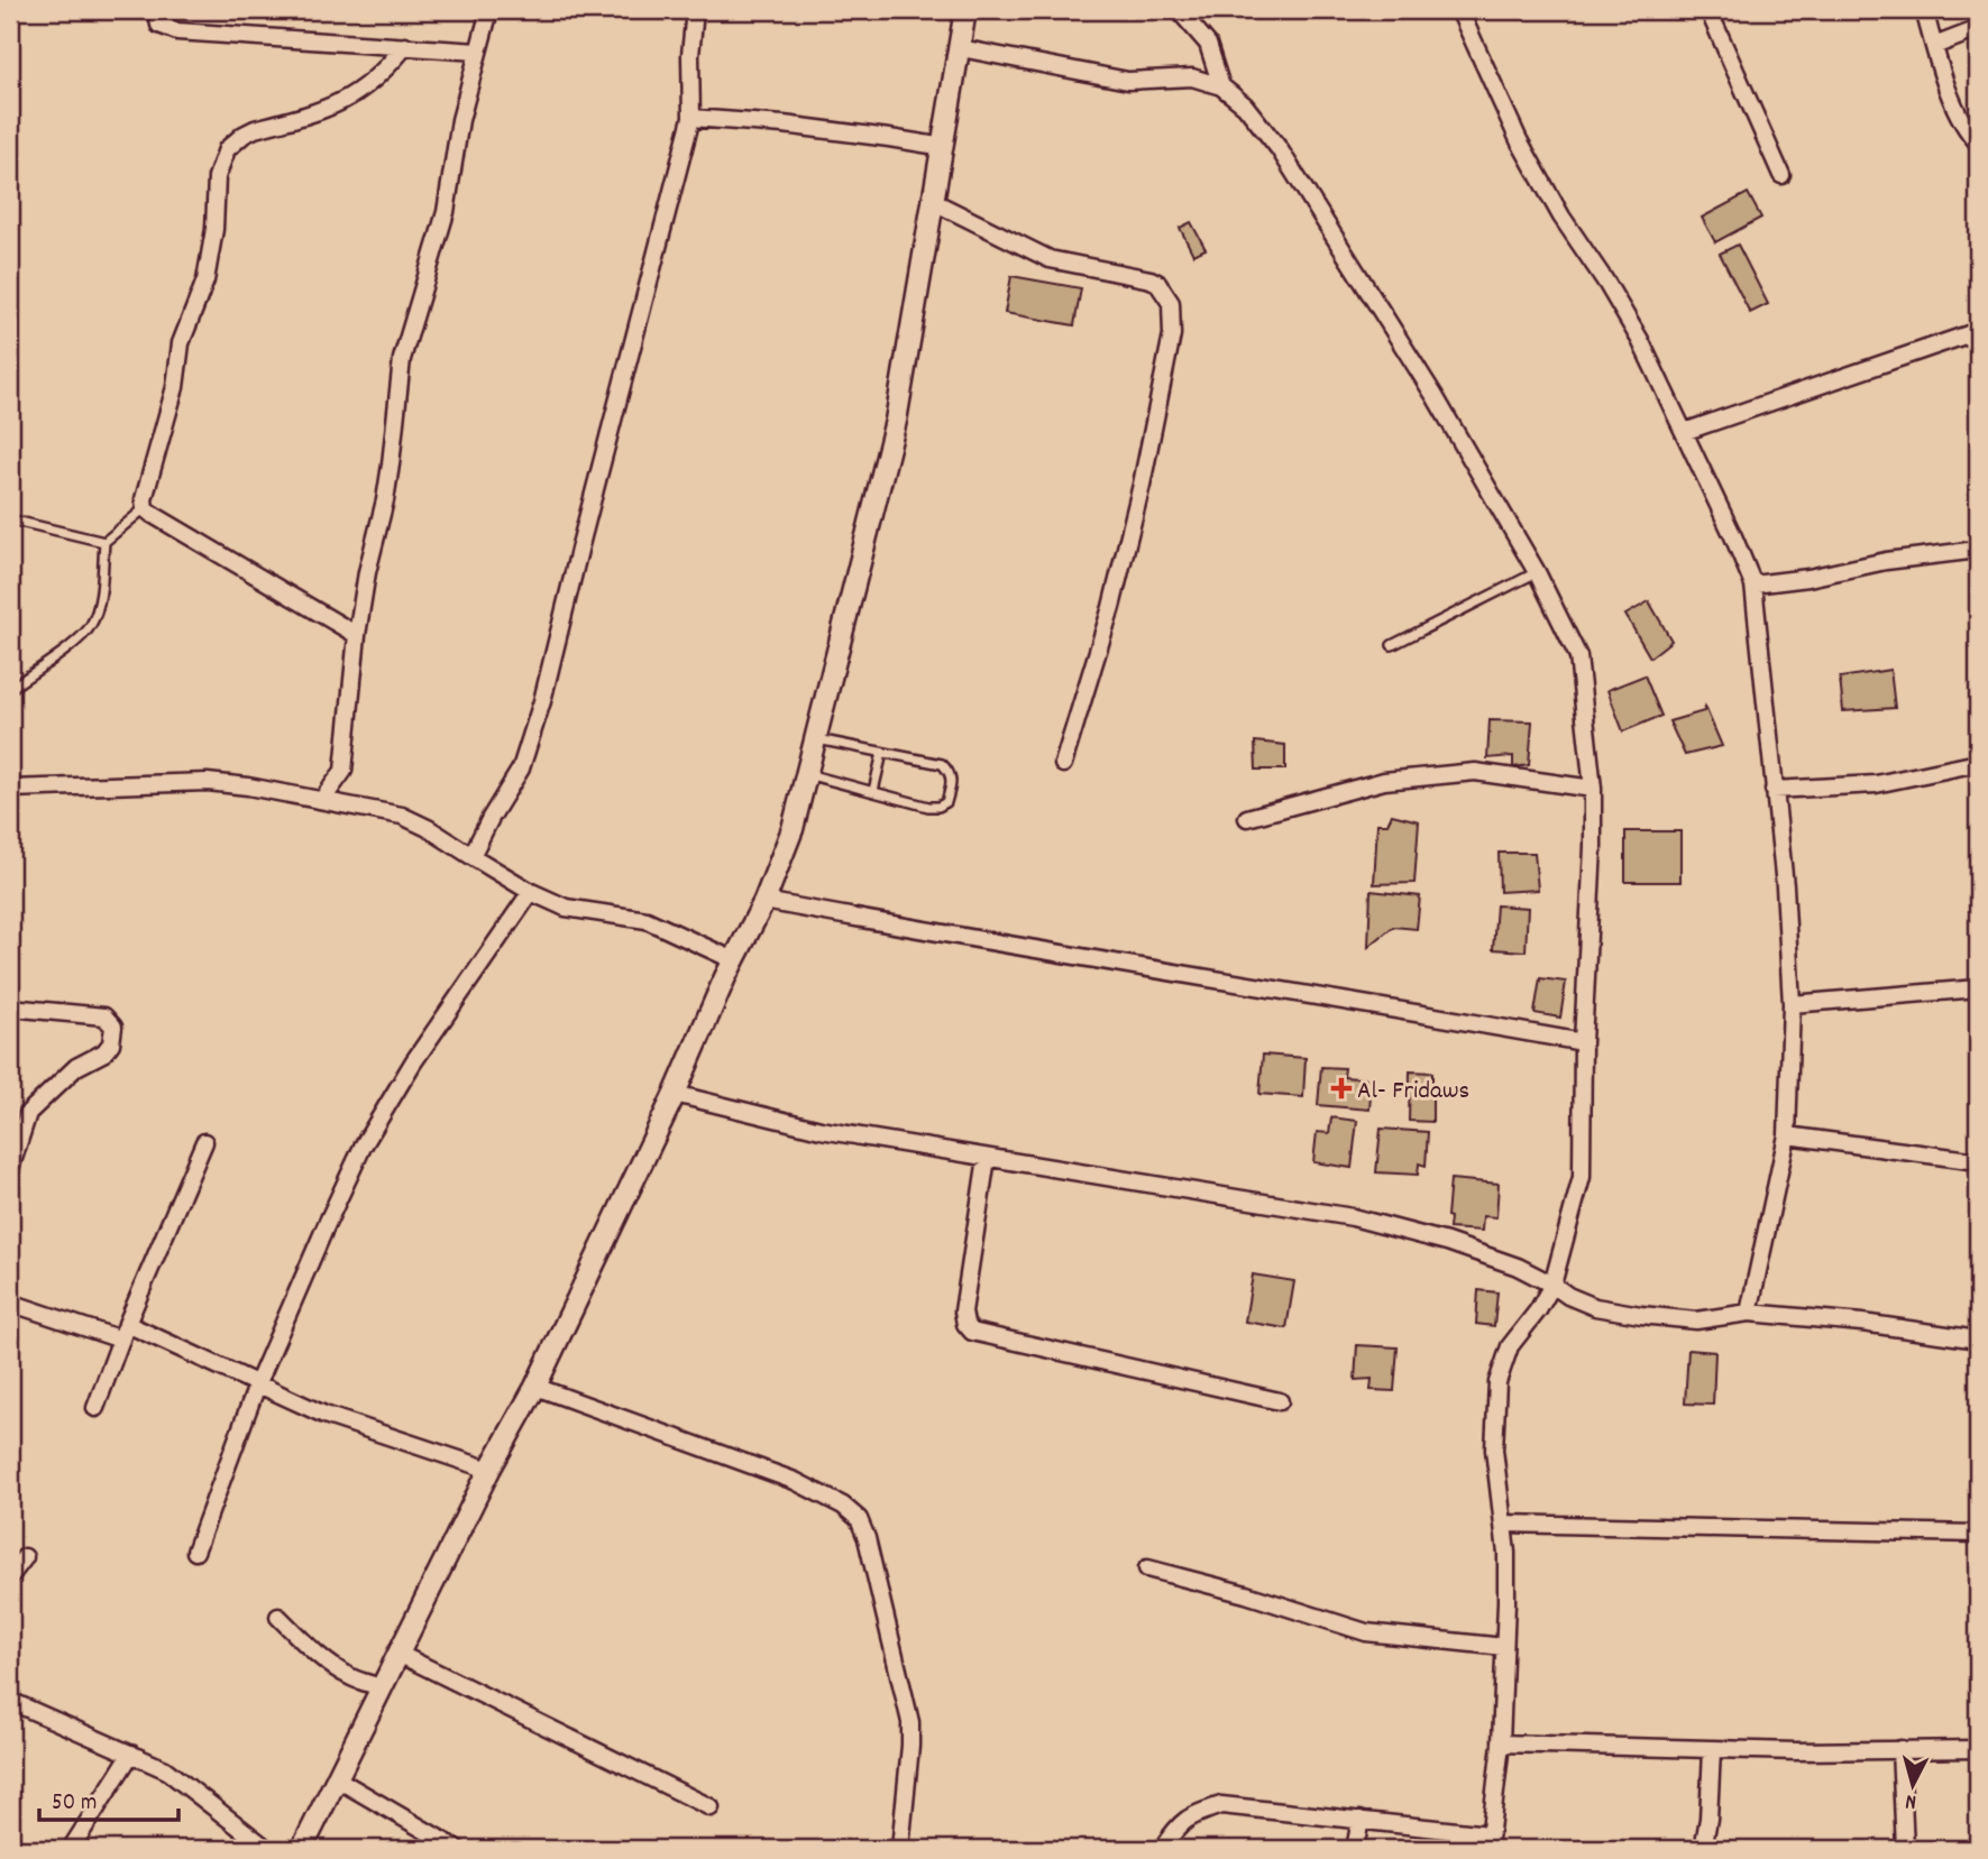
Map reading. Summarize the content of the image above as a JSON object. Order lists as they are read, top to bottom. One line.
{"places":{"health":["Al- Fridaws"]},"scale_bar":"50 m","north":"bottom"}
